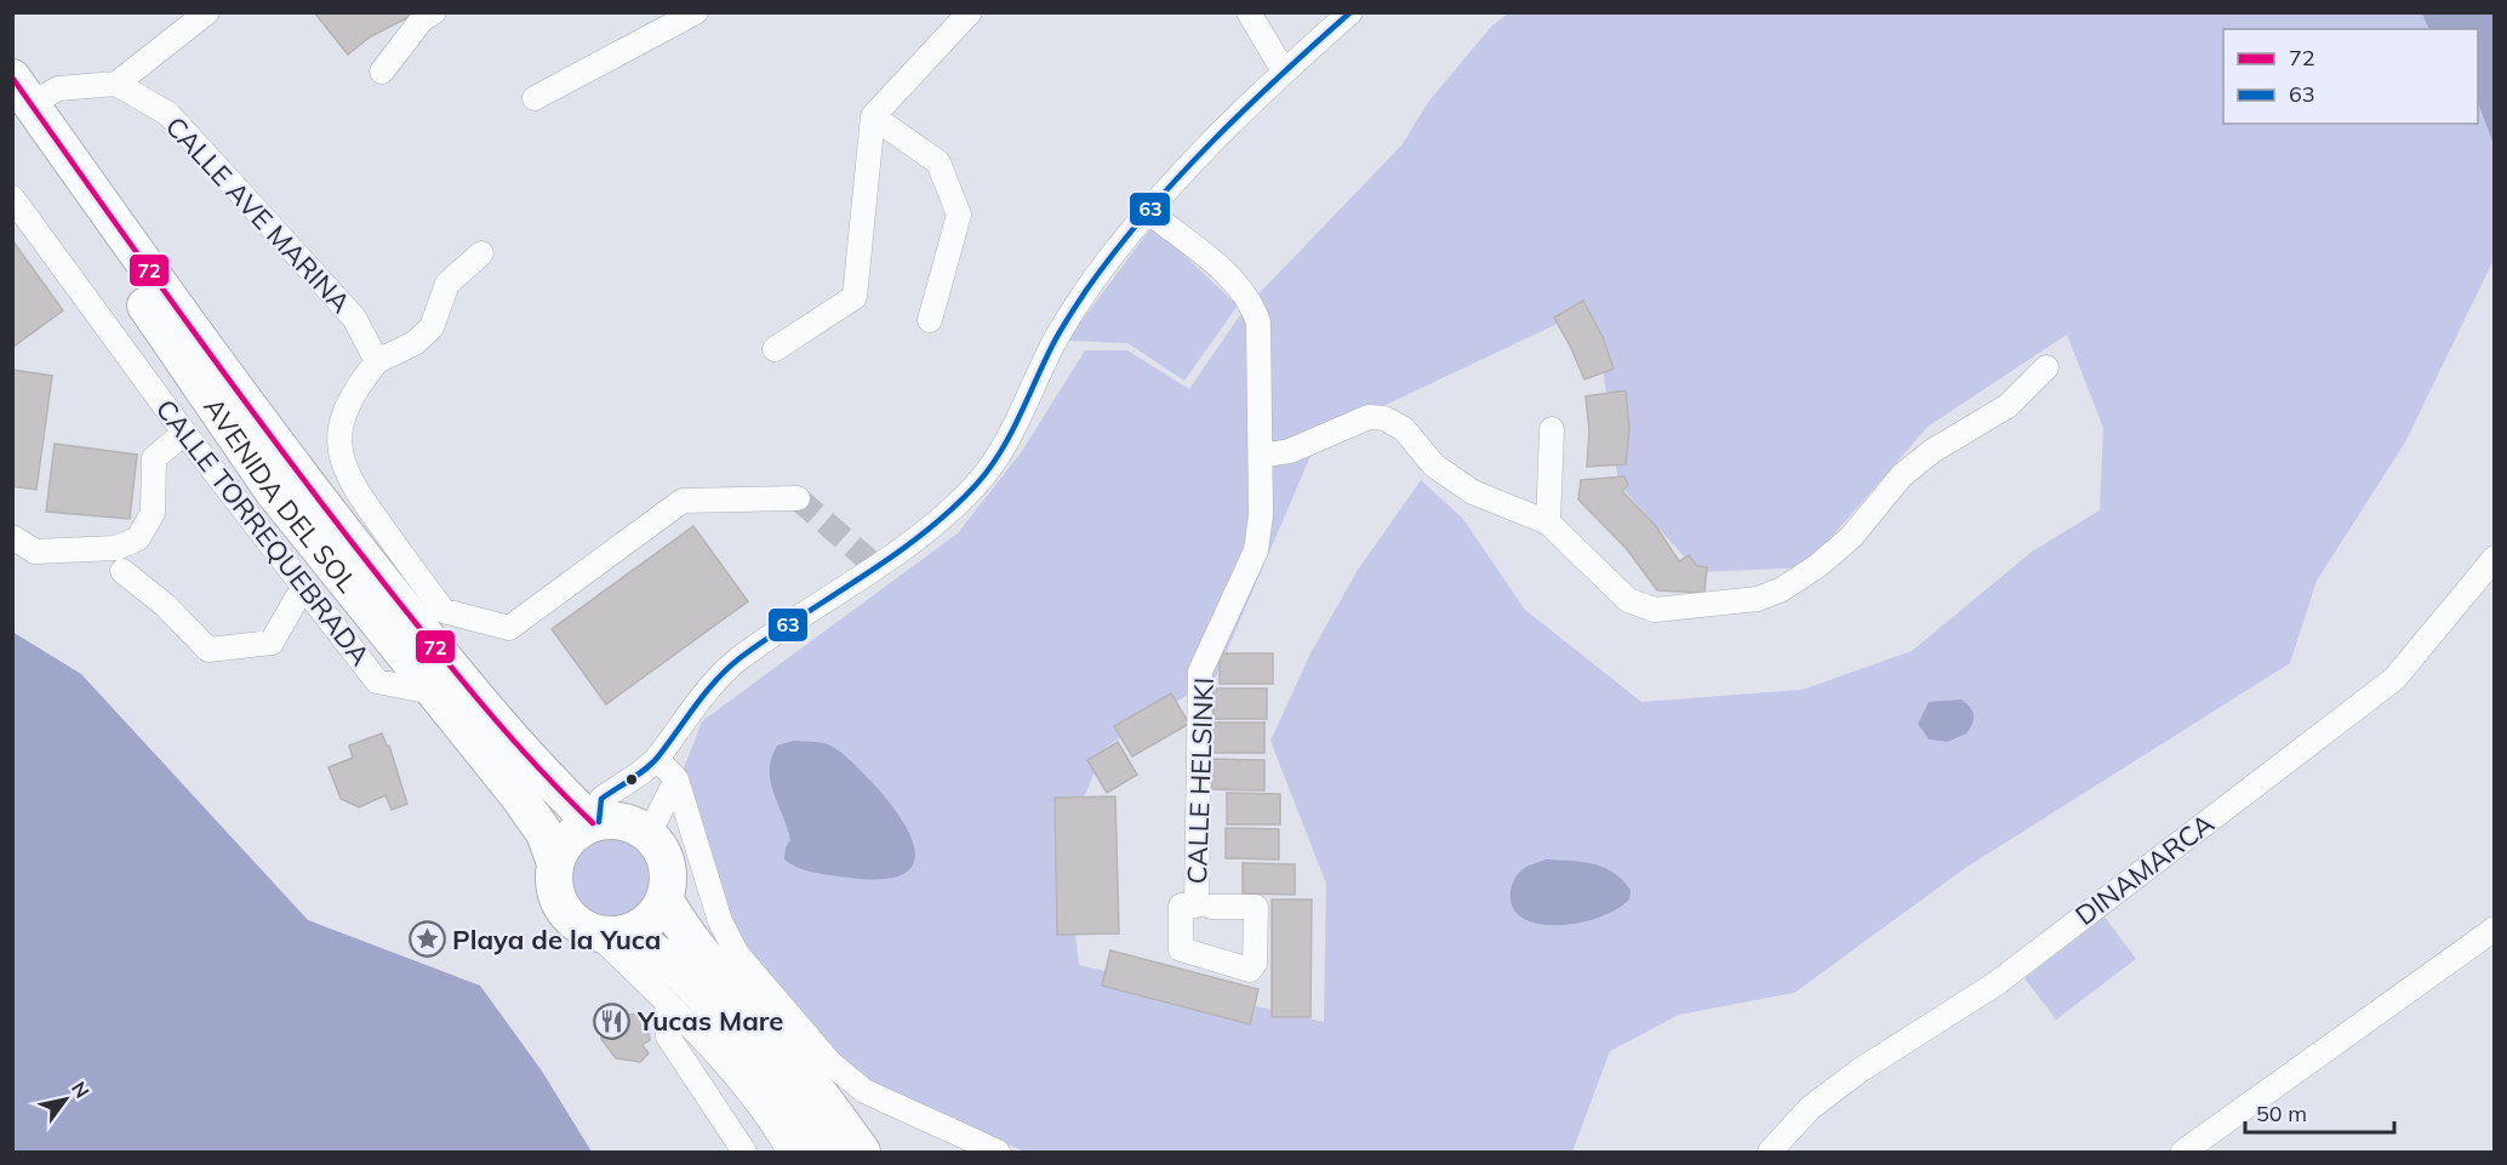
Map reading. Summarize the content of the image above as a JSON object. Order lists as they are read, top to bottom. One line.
{"streets":{"main road":["AVENIDA DEL SOL"],"street":["CALLE AVE MARINA","CALLE TORREQUEBRADA","CALLE HELSINKI","DINAMARCA"]},"crossings":[["AVENIDA DEL SOL","CALLE TORREQUEBRADA"]],"places":{"place":["Playa de la Yuca"],"restaurant":["Yucas Mare"]},"lines":["transit line 63","transit line 72"],"legend":["72","63"],"scale_bar":"50 m","north":"top right"}
